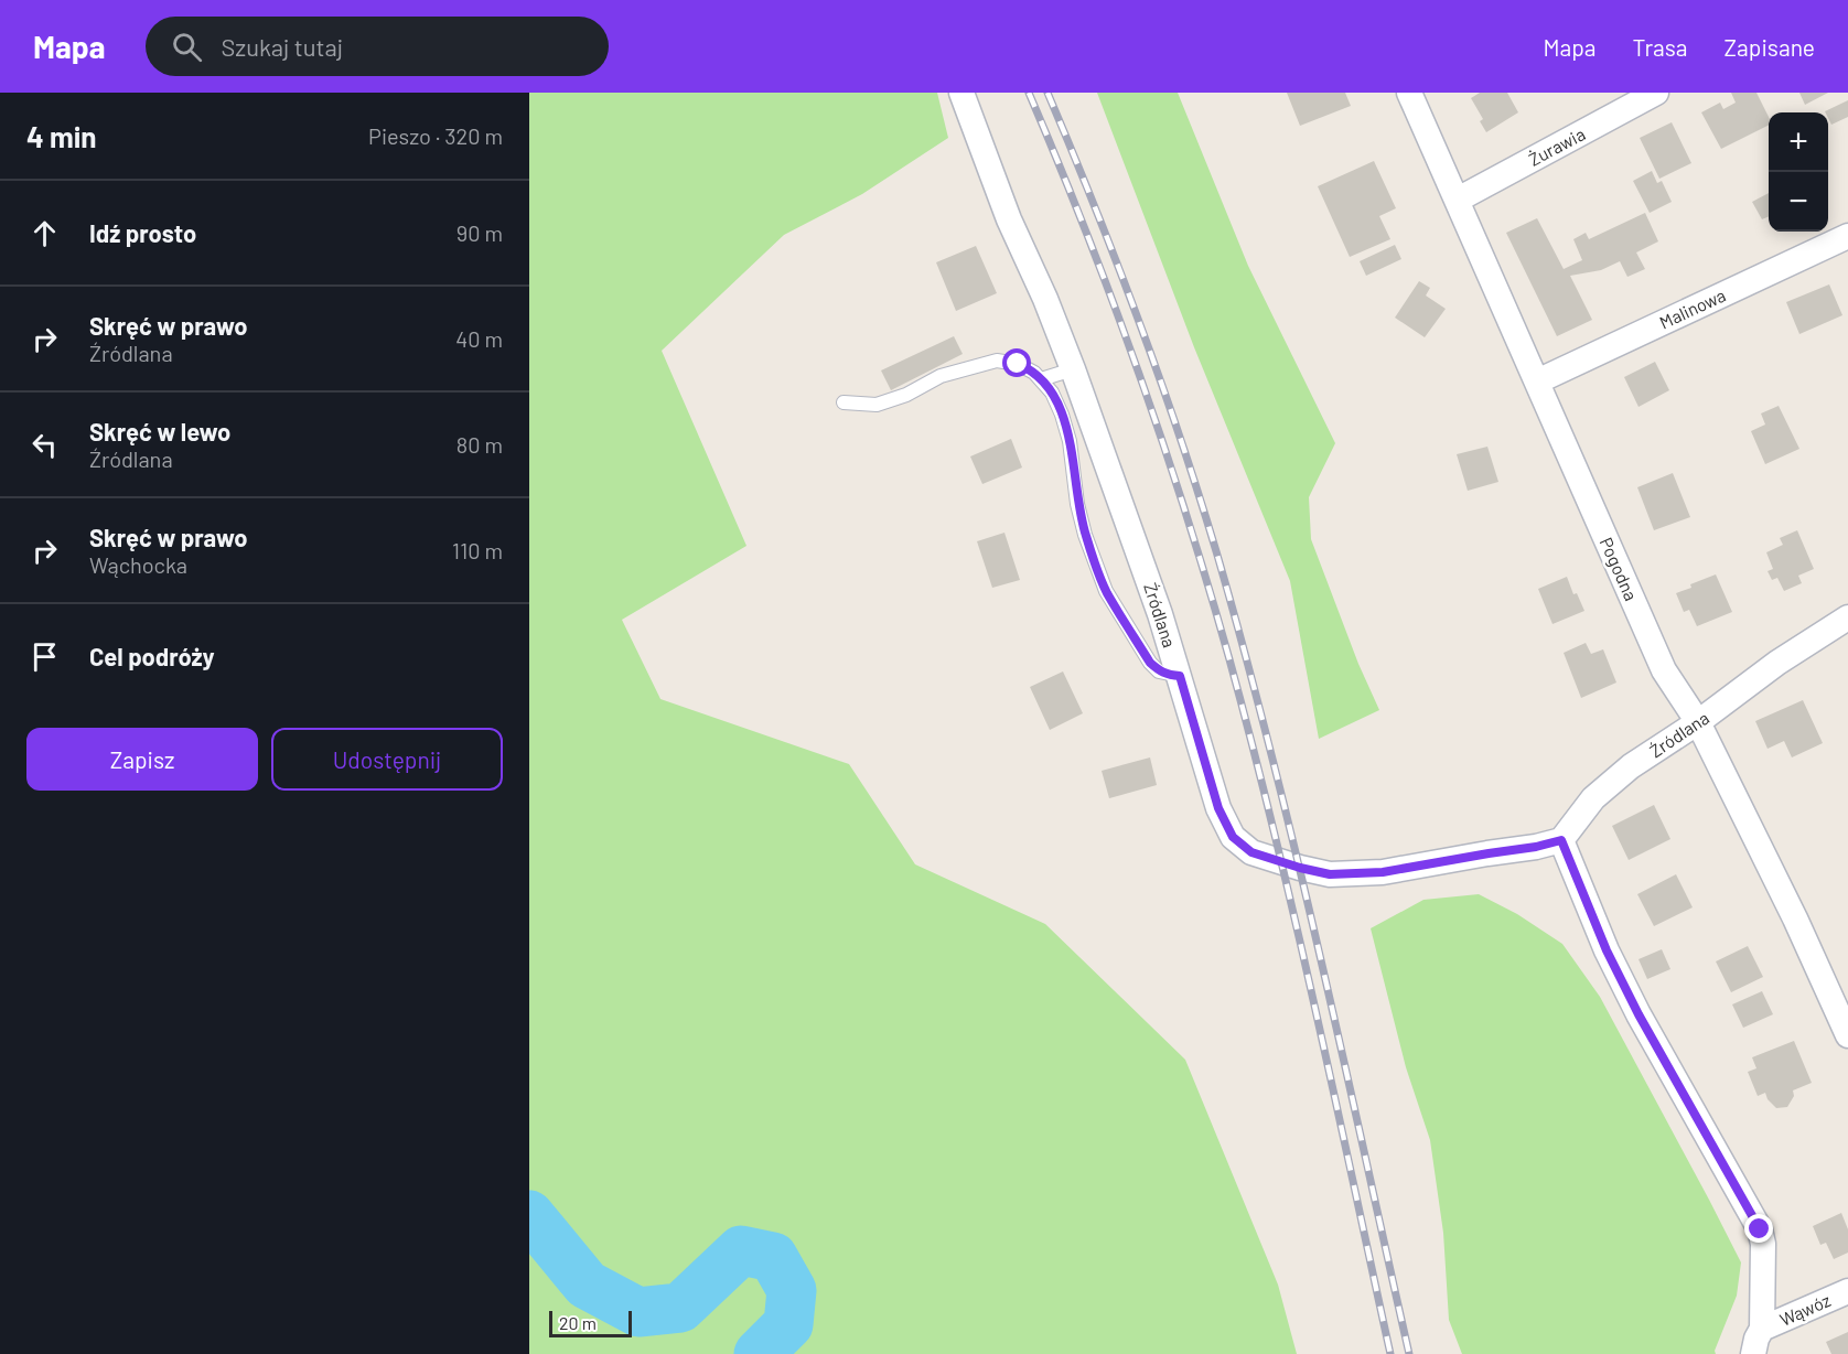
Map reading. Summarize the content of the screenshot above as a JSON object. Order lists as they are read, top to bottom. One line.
{"streets":{"street":["Żurawia","Malinowa","Pogodna","Źródlana","Wąwóz"]},"crossings":[["Żurawia","Pogodna"],["Malinowa","Pogodna"],["Pogodna","Źródlana"]],"scale_bar":"20 m","page":{"header":"Mapa","search":"Szukaj tutaj","nav":["Mapa","Trasa","Zapisane"],"heading":["4 min","Pieszo · 320 m"],"map_buttons":["+","−"],"list":[["Idź prosto","90 m"],["Skręć w prawo","Źródlana","40 m"],["Skręć w lewo","Źródlana","80 m"],["Skręć w prawo","Wąchocka","110 m"],"Cel podróży"],"buttons":["Zapisz","Udostępnij"],"scale":"20 m"}}
